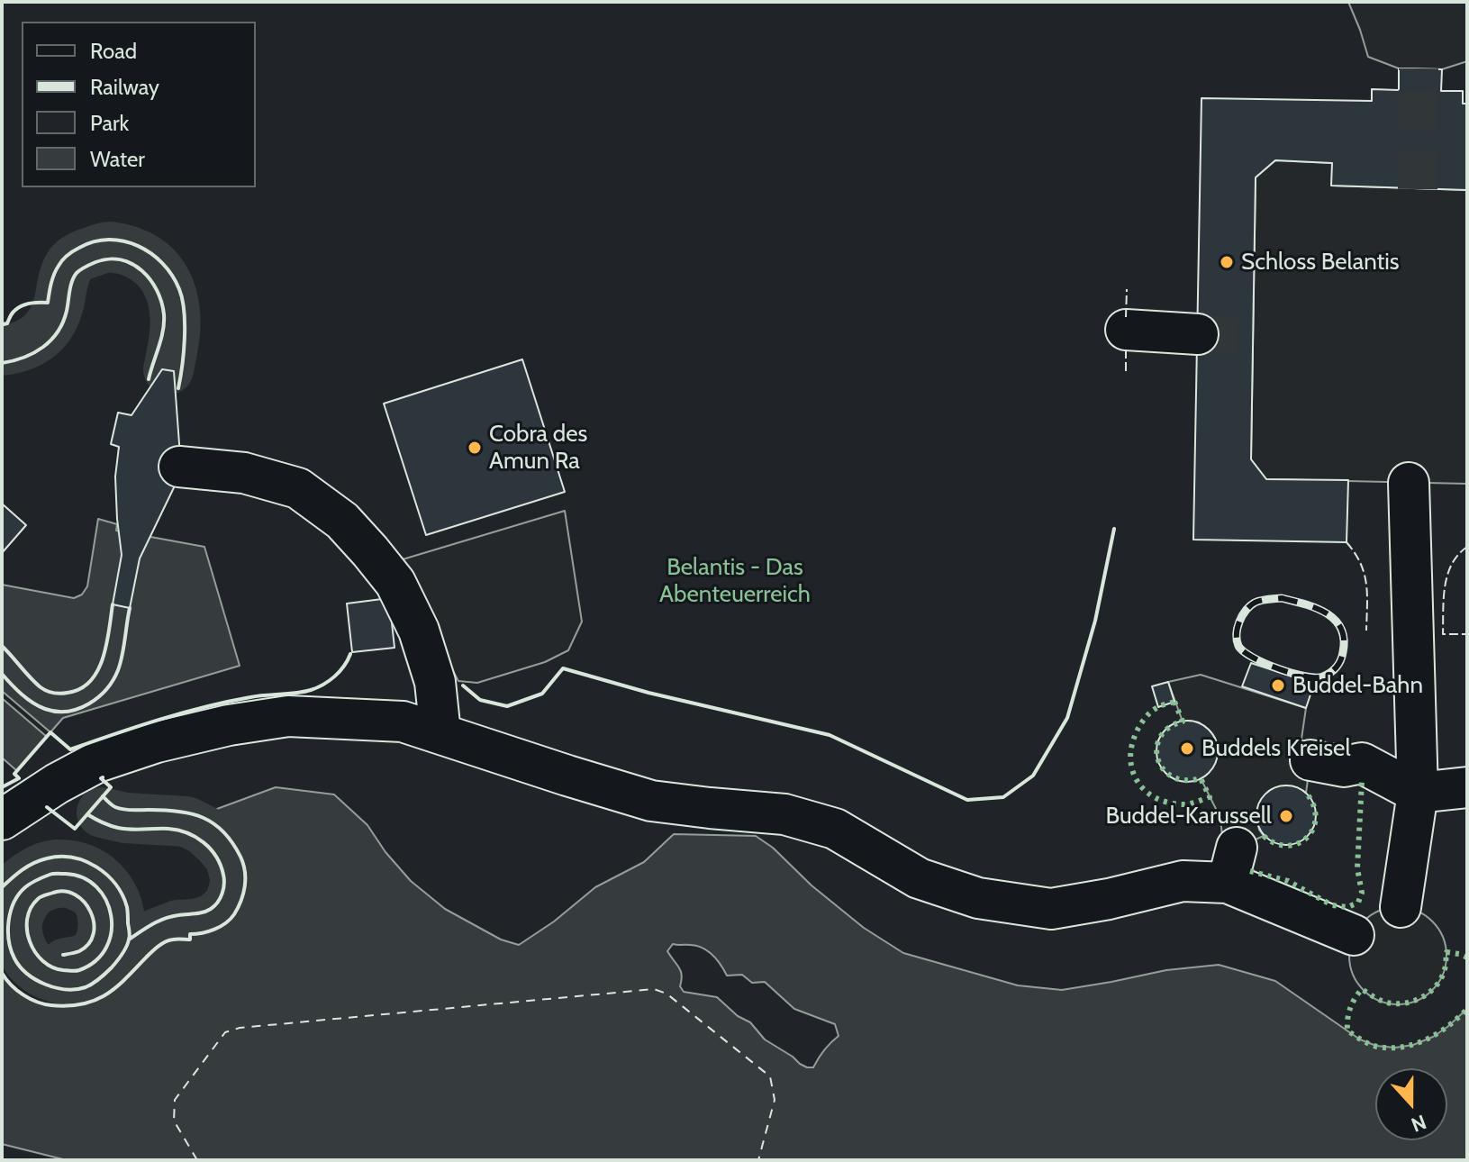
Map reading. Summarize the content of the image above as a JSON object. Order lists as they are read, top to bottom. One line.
{"parks":["Belantis - Das Abenteuerreich"],"places":["Schloss Belantis","Cobra des Amun Ra","Buddel-Bahn","Buddels Kreisel","Buddel-Karussell"],"legend":["Road","Railway","Park","Water"],"north":"bottom"}
